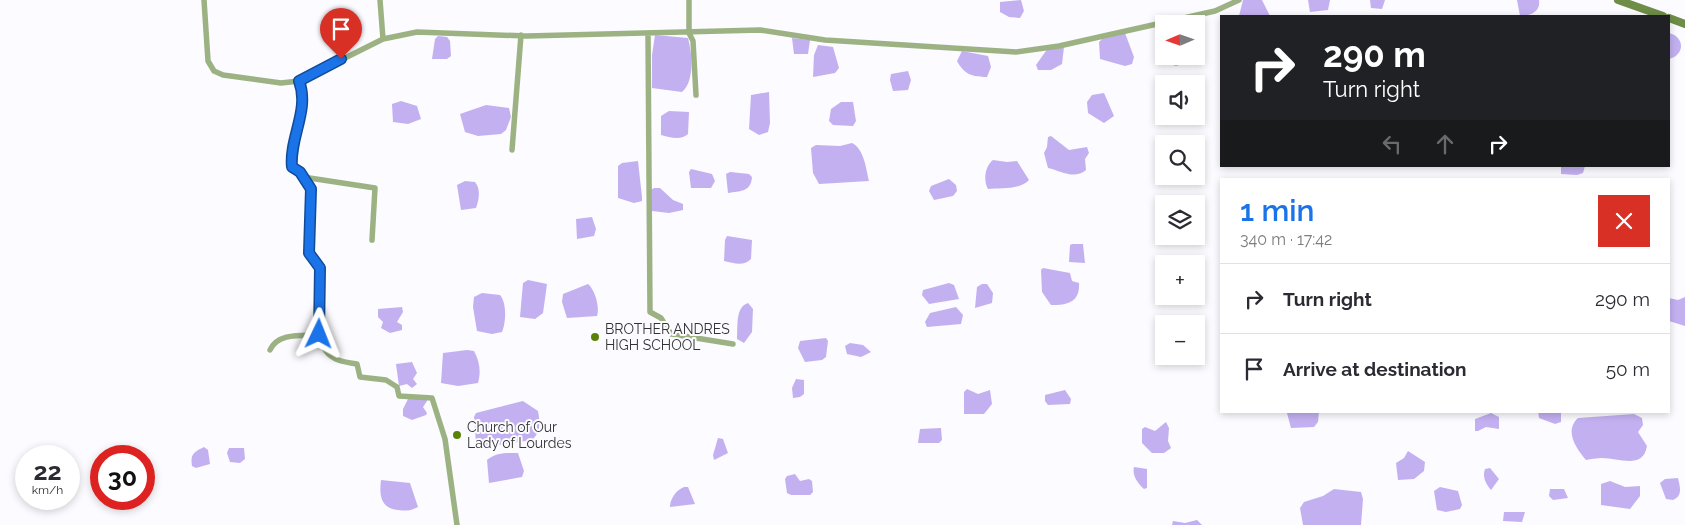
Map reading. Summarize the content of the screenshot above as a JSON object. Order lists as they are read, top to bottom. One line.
{"places":["BROTHER ANDRES HIGH SCHOOL","Church of Our Lady of Lourdes"],"north":"left","page":{"map_buttons":["+","−"],"turn":["290 m","Turn right"],"heading":["1 min","340 m · 17:42"],"list":[{"name":"Turn right","value":"290 m"},{"name":"Arrive at destination","value":"50 m"}],"speed":"22 km/h","limit":"30"}}
